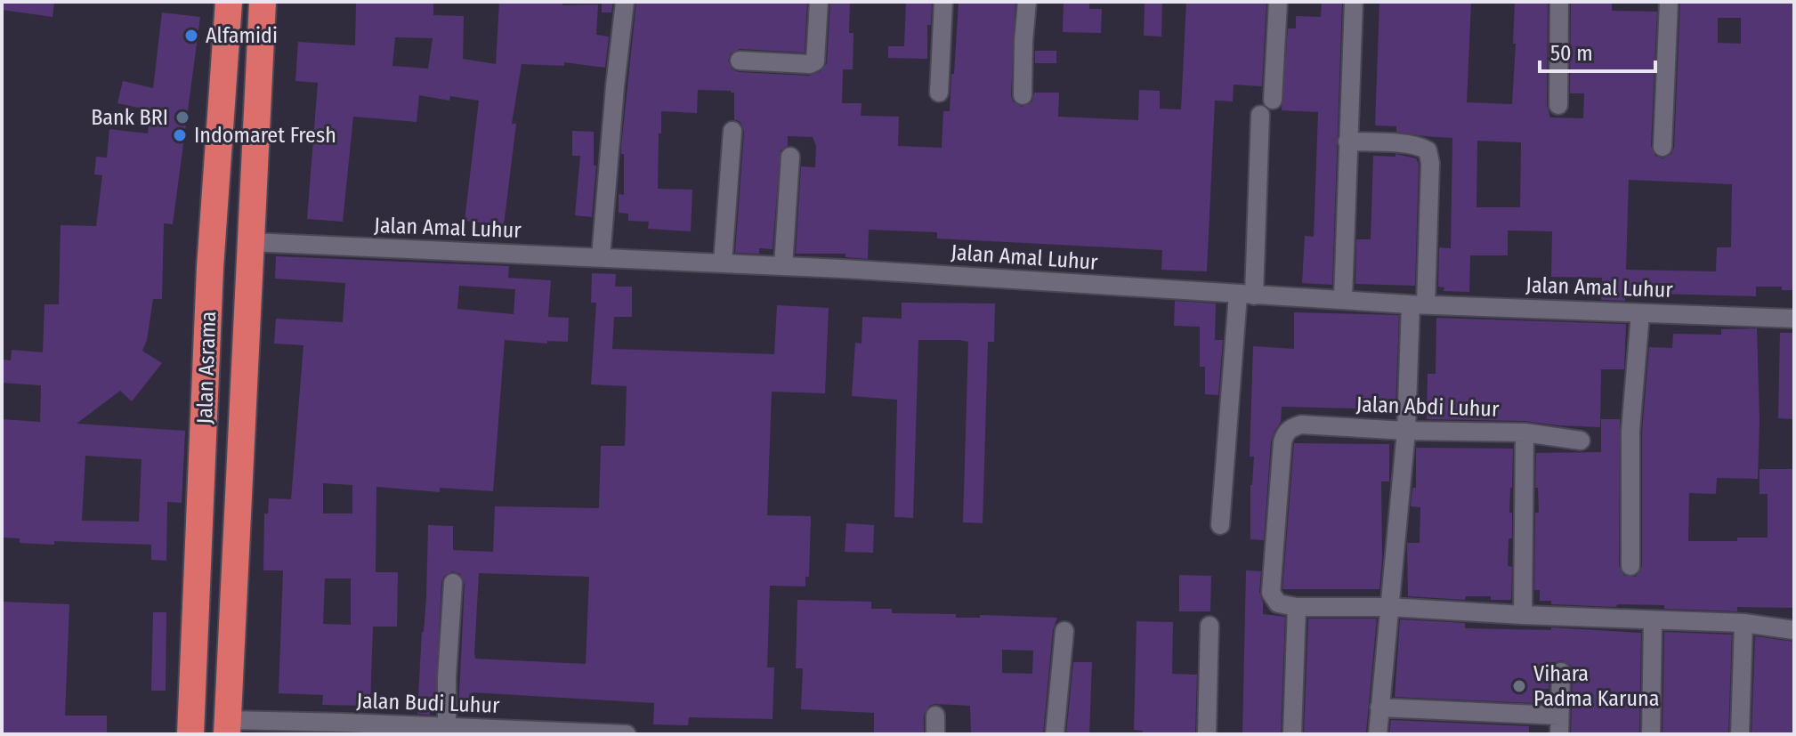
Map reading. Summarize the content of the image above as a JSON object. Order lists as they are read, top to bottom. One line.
{"streets":{"highway":["Jalan Asrama"],"street":["Jalan Amal Luhur","Jalan Abdi Luhur","Jalan Budi Luhur"]},"crossings":[["Jalan Amal Luhur","Jalan Asrama"],["Jalan Asrama","Jalan Budi Luhur"]],"places":["Alfamidi","Bank BRI","Indomaret Fresh","Vihara Padma Karuna"],"scale_bar":"50 m"}
